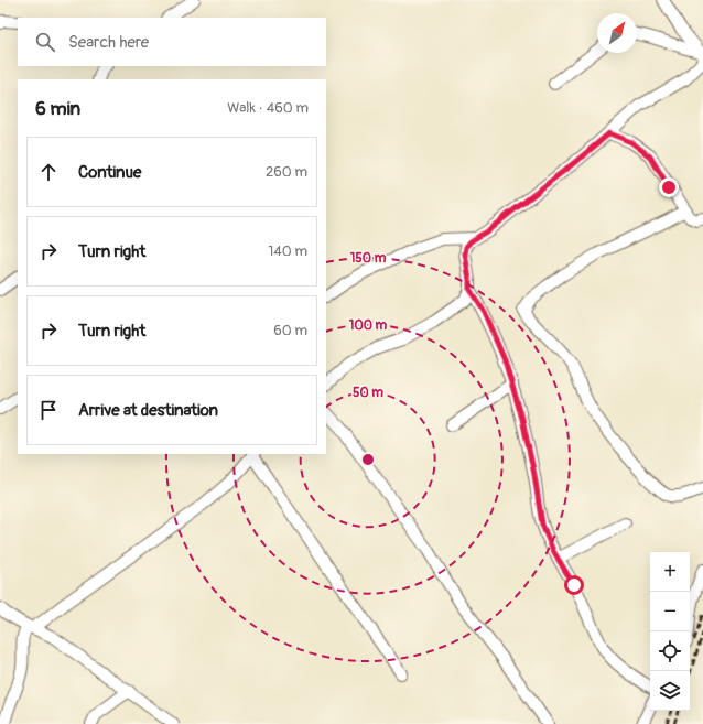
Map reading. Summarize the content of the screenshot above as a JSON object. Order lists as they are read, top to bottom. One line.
{"north":"top right","page":{"search":"Search here","heading":["6 min","Walk · 460 m"],"list":[["Continue","260 m"],["Turn right","140 m"],["Turn right","60 m"],"Arrive at destination"],"map_buttons":["+","−"]},"rings":["150 m","100 m","50 m"]}
